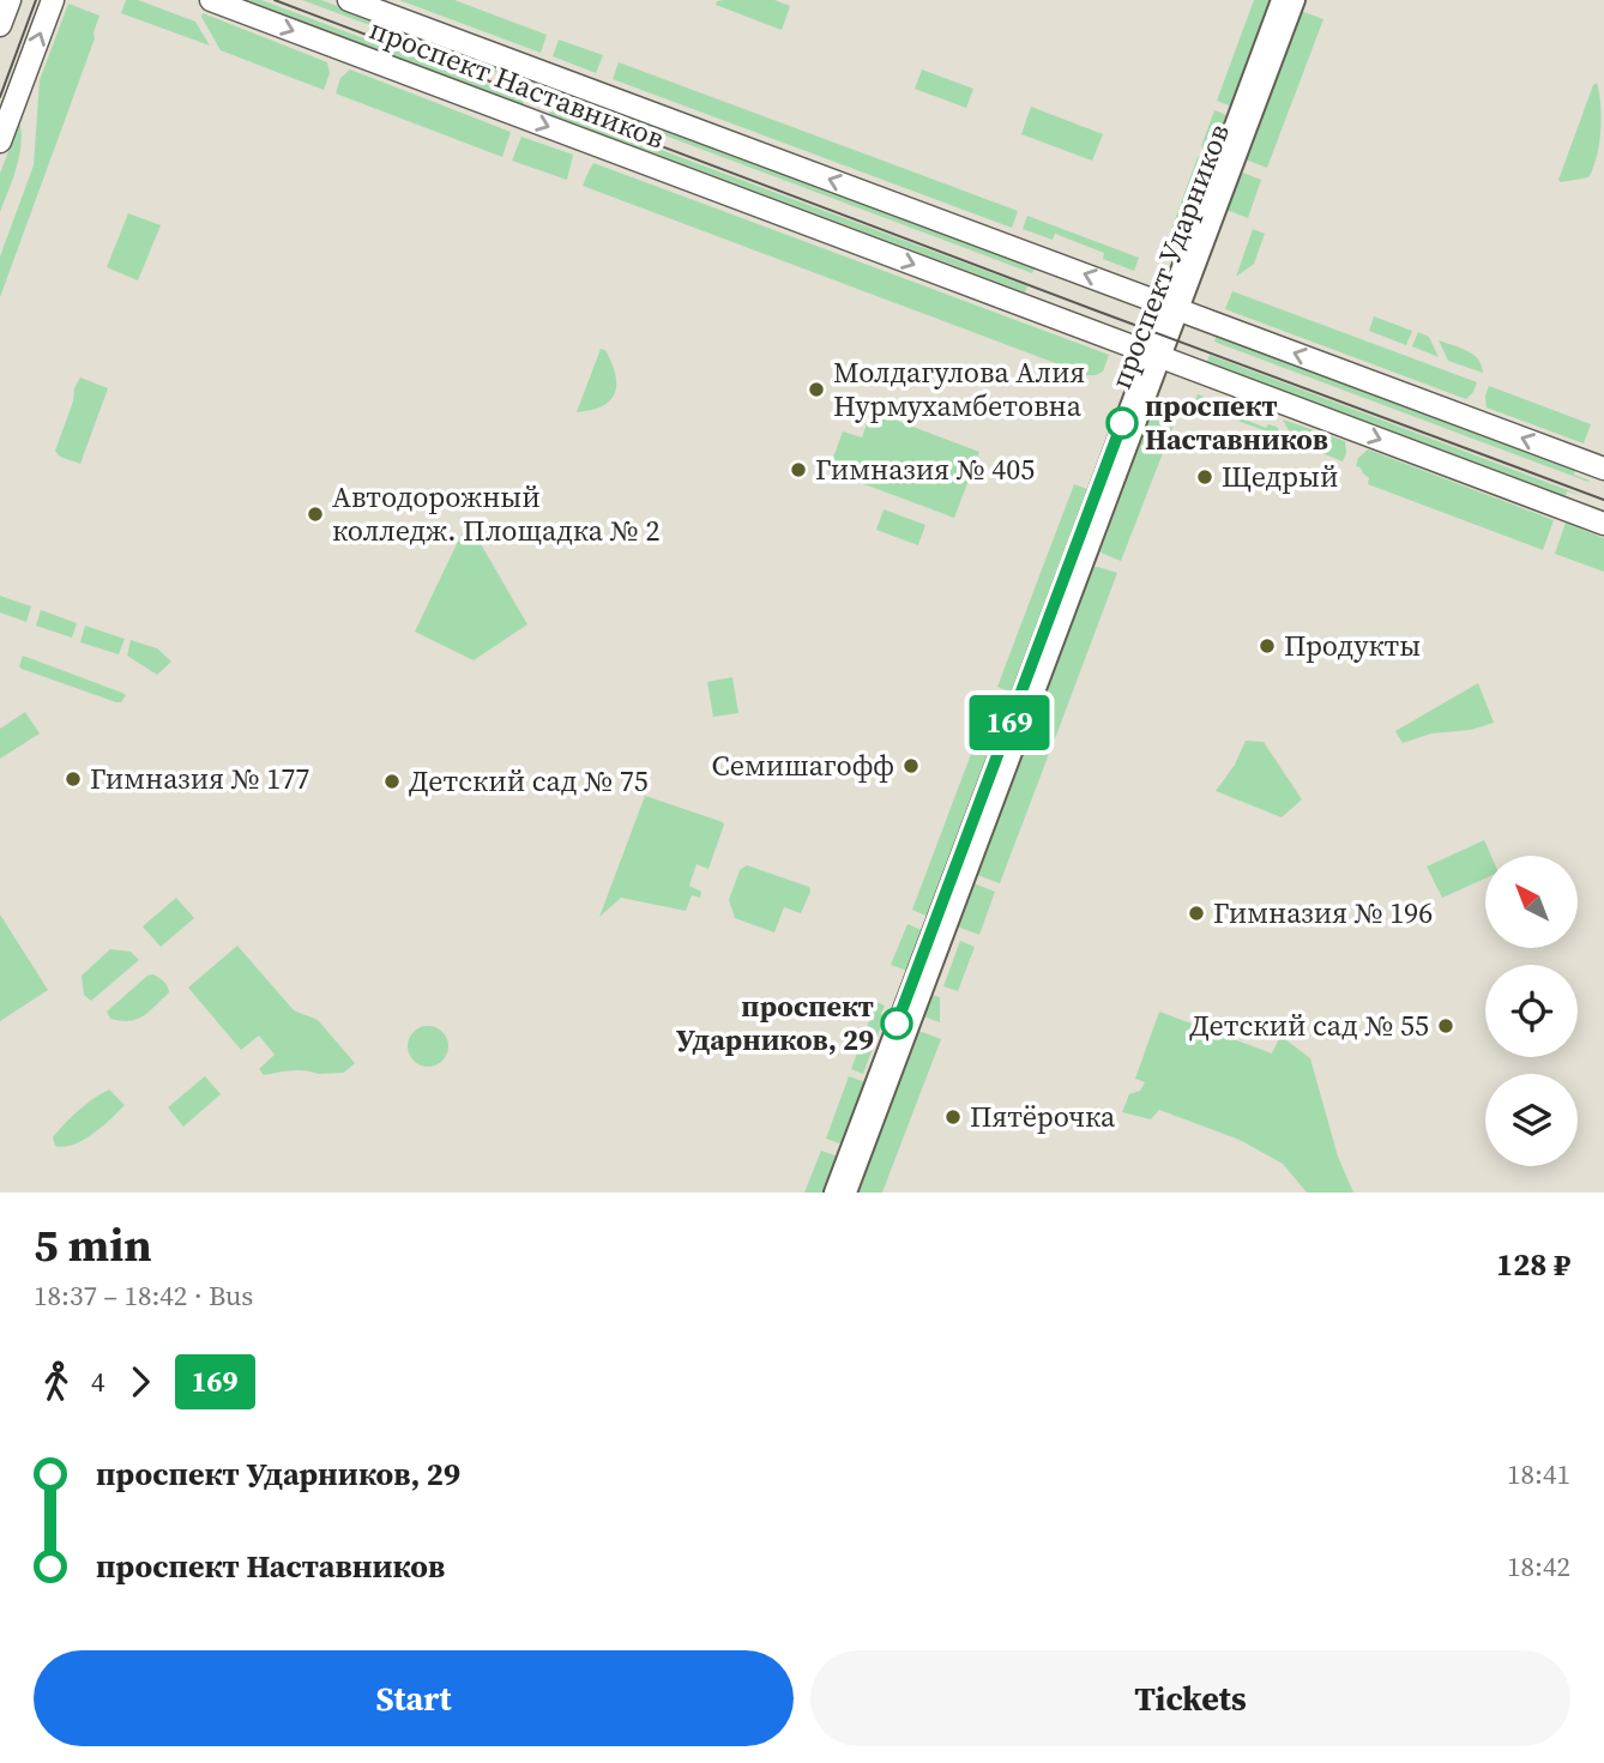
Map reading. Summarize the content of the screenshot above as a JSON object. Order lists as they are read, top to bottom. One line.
{"streets":{"main road":["проспект Наставников"],"street":["проспект Ударников"]},"crossings":[["проспект Наставников","проспект Ударников"]],"places":["Молдагулова Алия Нурмухамбетовна","проспект Наставников","Гимназия № 405","Щедрый","Автодорожный колледж. Площадка № 2","Продукты","Семишагофф","Гимназия № 177","Детский сад № 75","Гимназия № 196","проспект Ударников, 29","Детский сад № 55","Пятёрочка"],"lines":["bus line 169"],"north":"top left","page":{"on_map":"169","heading":["5 min","18:37 – 18:42 · Bus","128 ₽"],"legs":["4","169"],"list":[{"name":"проспект Ударников, 29","value":"18:41"},{"name":"проспект Наставников","value":"18:42"}],"buttons":["Start","Tickets"]}}
